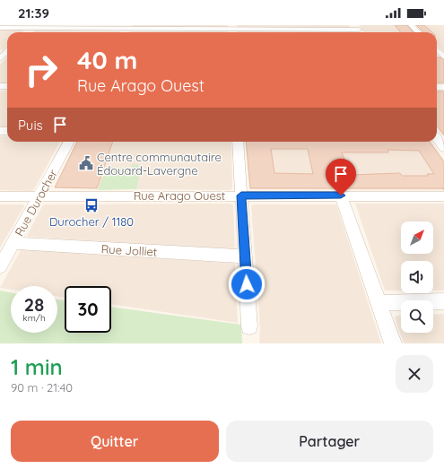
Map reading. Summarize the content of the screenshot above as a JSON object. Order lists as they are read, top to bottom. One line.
{"streets":{"street":["Rue Arago Ouest","Rue Durocher","Rue Jolliet"]},"crossings":[["Rue Arago Ouest","Rue Durocher"],["Rue Durocher","Rue Jolliet"]],"places":{"public building":["Centre communautaire Édouard-Lavergne"],"bus stop":["Durocher / 1180"]},"north":"top right","page":{"status":"21:39","turn":["40 m","Rue Arago Ouest"],"then":"Puis","speed":"28 km/h","limit":"30","heading":["1 min","90 m · 21:40"],"buttons":["Quitter","Partager"]}}
